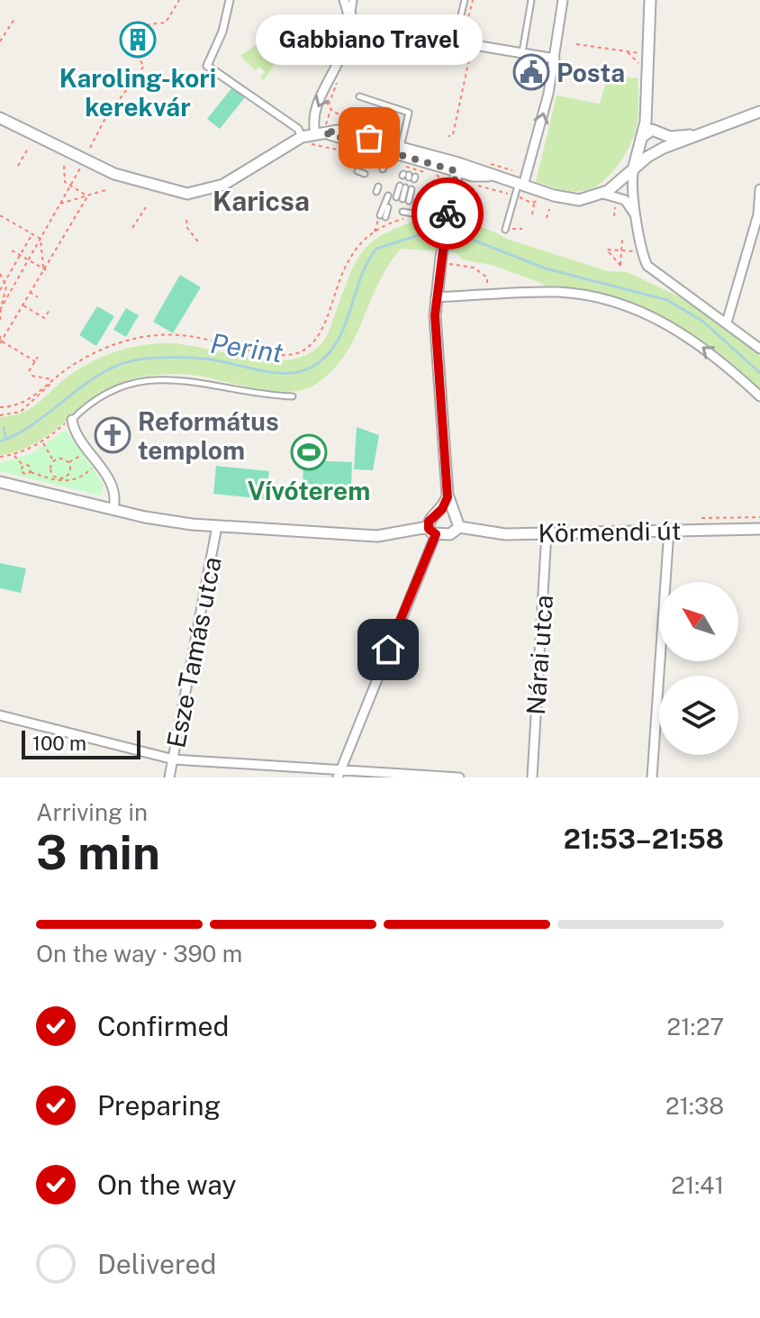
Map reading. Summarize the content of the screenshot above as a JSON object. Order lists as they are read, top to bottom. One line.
{"streets":{"street":["Körmendi út","Esze Tamás utca","Nárai utca"]},"crossings":[["Körmendi út","Esze Tamás utca"],["Körmendi út","Nárai utca"]],"districts":["Karicsa"],"water":["Perint"],"places":{"building":["Karoling-kori kerekvár"],"public building":["Posta"],"other":["Gabbiano Travel"],"church":["Református templom"],"sports":["Vívóterem"]},"scale_bar":"100 m","north":"top left","page":{"bubble":"Gabbiano Travel","scale":"100 m","heading":["3 min","Arriving in","21:53–21:58"],"bar":"On the way · 390 m","list":[["Confirmed","21:27"],["Preparing","21:38"],["On the way","21:41"],"Delivered"]}}
